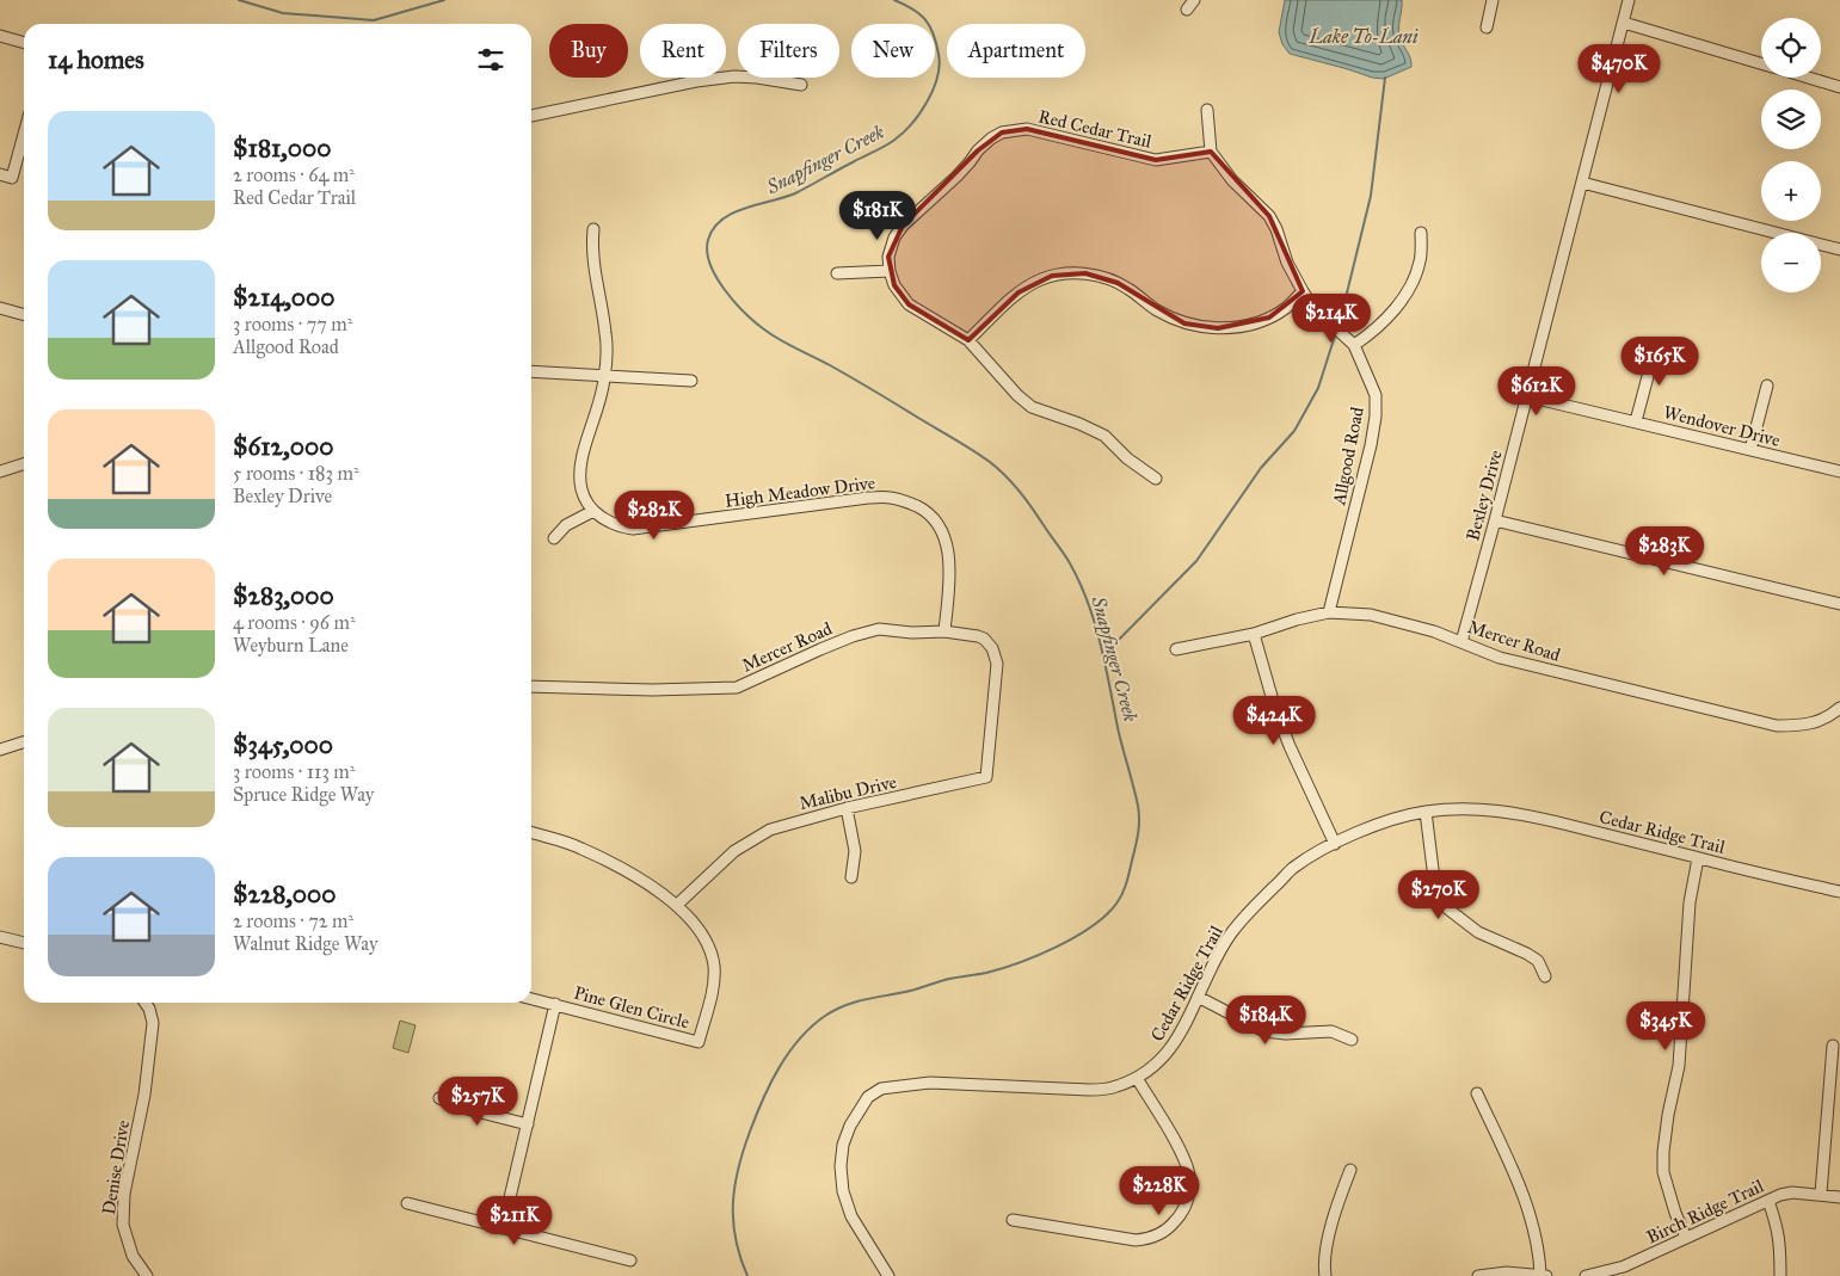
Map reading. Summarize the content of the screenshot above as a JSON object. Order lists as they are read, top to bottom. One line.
{"streets":{"street":["Red Cedar Trail","Wendover Drive","Allgood Road","High Meadow Drive","Bexley Drive","Mercer Road","Malibu Drive","Cedar Ridge Trail","Pine Glen Circle","Denise Drive","Birch Ridge Trail"]},"crossings":[["Red Cedar Trail","Allgood Road"],["Wendover Drive","Bexley Drive"],["Allgood Road","Mercer Road"],["High Meadow Drive","Mercer Road"],["Bexley Drive","Mercer Road"],["Mercer Road","Malibu Drive"],["Malibu Drive","Pine Glen Circle"]],"water":["Lake To-Lani","Snapfinger Creek"],"page":{"map_buttons":["+","−"],"chip":["Buy","Rent","Filters","New","Apartment"],"heading":"14 homes","price":["$470K","$181K","$214K","$165K","$612K","$282K","$283K","$424K","$270K","$184K","$345K","$257K","$228K","$211K"],"list":[{"name":"$181,000","note":"2 rooms · 64 m² · Red Cedar Trail"},{"name":"$214,000","note":"3 rooms · 77 m² · Allgood Road"},{"name":"$612,000","note":"5 rooms · 183 m² · Bexley Drive"},{"name":"$283,000","note":"4 rooms · 96 m² · Weyburn Lane"},{"name":"$345,000","note":"3 rooms · 113 m² · Spruce Ridge Way"},{"name":"$228,000","note":"2 rooms · 72 m² · Walnut Ridge Way"}]}}
